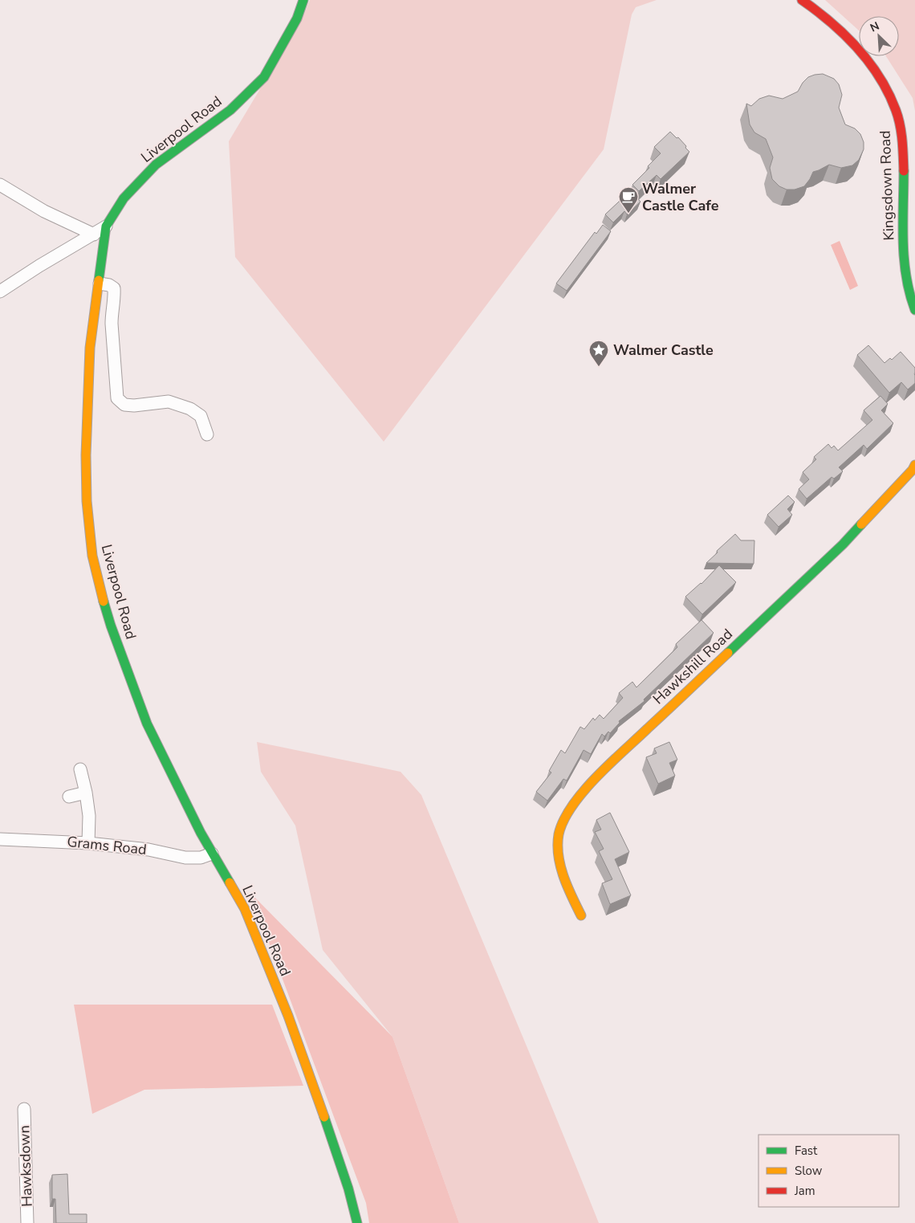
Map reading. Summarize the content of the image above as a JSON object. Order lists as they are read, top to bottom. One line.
{"streets":{"street":["Liverpool Road","Kingsdown Road","Hawkshill Road","Grams Road","Hawksdown"]},"crossings":[["Liverpool Road","Grams Road"]],"places":{"cafe":["Walmer Castle Cafe"],"place":["Walmer Castle"]},"legend":["Fast","Slow","Jam"],"north":"top left"}
